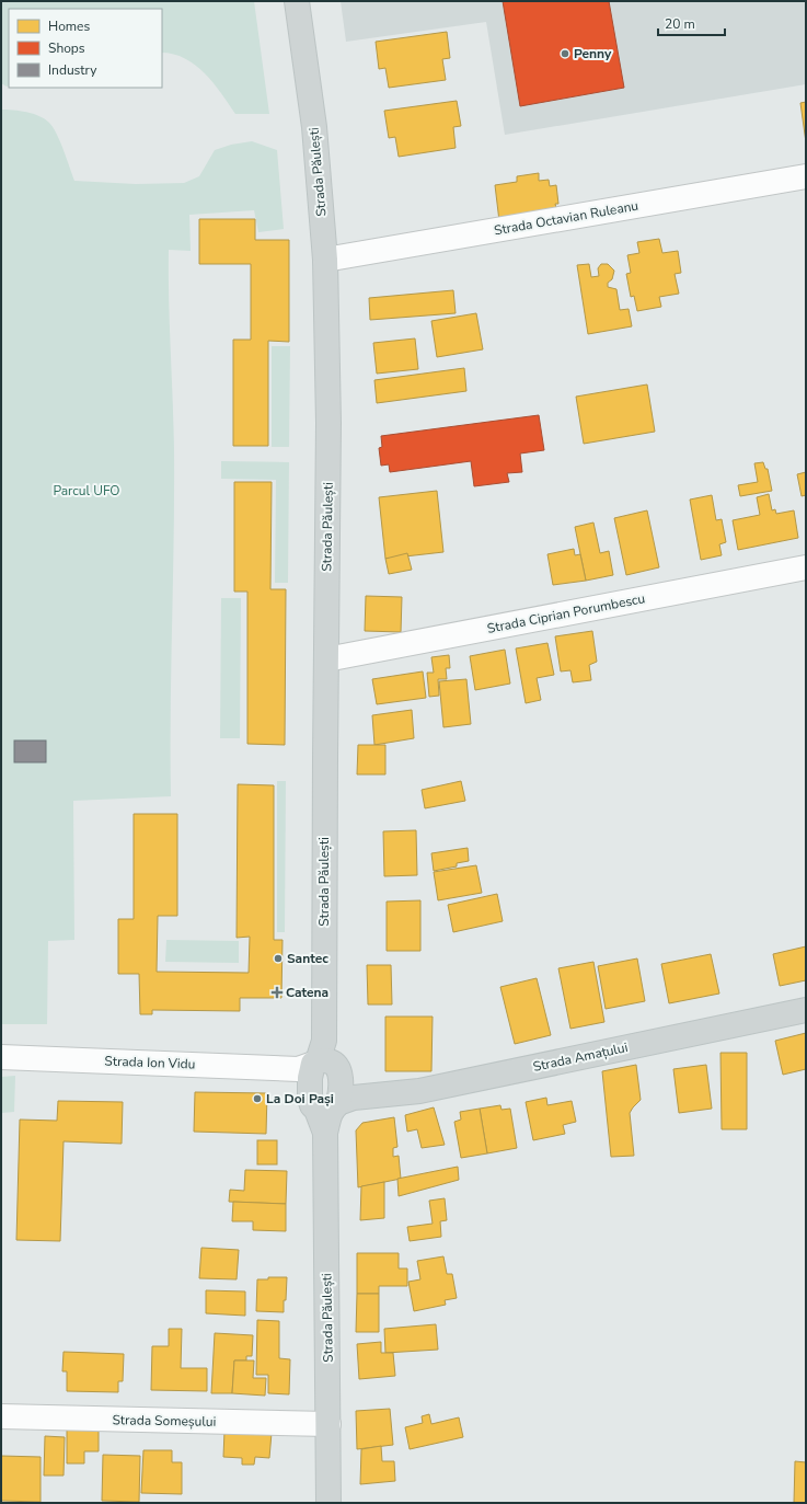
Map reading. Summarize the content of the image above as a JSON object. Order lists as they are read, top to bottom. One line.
{"streets":{"main road":["Strada Păulești","Strada Amațului"],"street":["Strada Octavian Ruleanu","Strada Ciprian Porumbescu","Strada Ion Vidu","Strada Someșului"]},"crossings":[["Strada Păulești","Strada Octavian Ruleanu"],["Strada Păulești","Strada Ciprian Porumbescu"],["Strada Păulești","Strada Amațului"],["Strada Păulești","Strada Ion Vidu"],["Strada Păulești","Strada Someșului"]],"parks":["Parcul UFO"],"places":{"other":["Penny","Santec","La Doi Pași"],"health":["Catena"]},"legend":["Homes","Shops","Industry"],"scale_bar":"20 m"}
